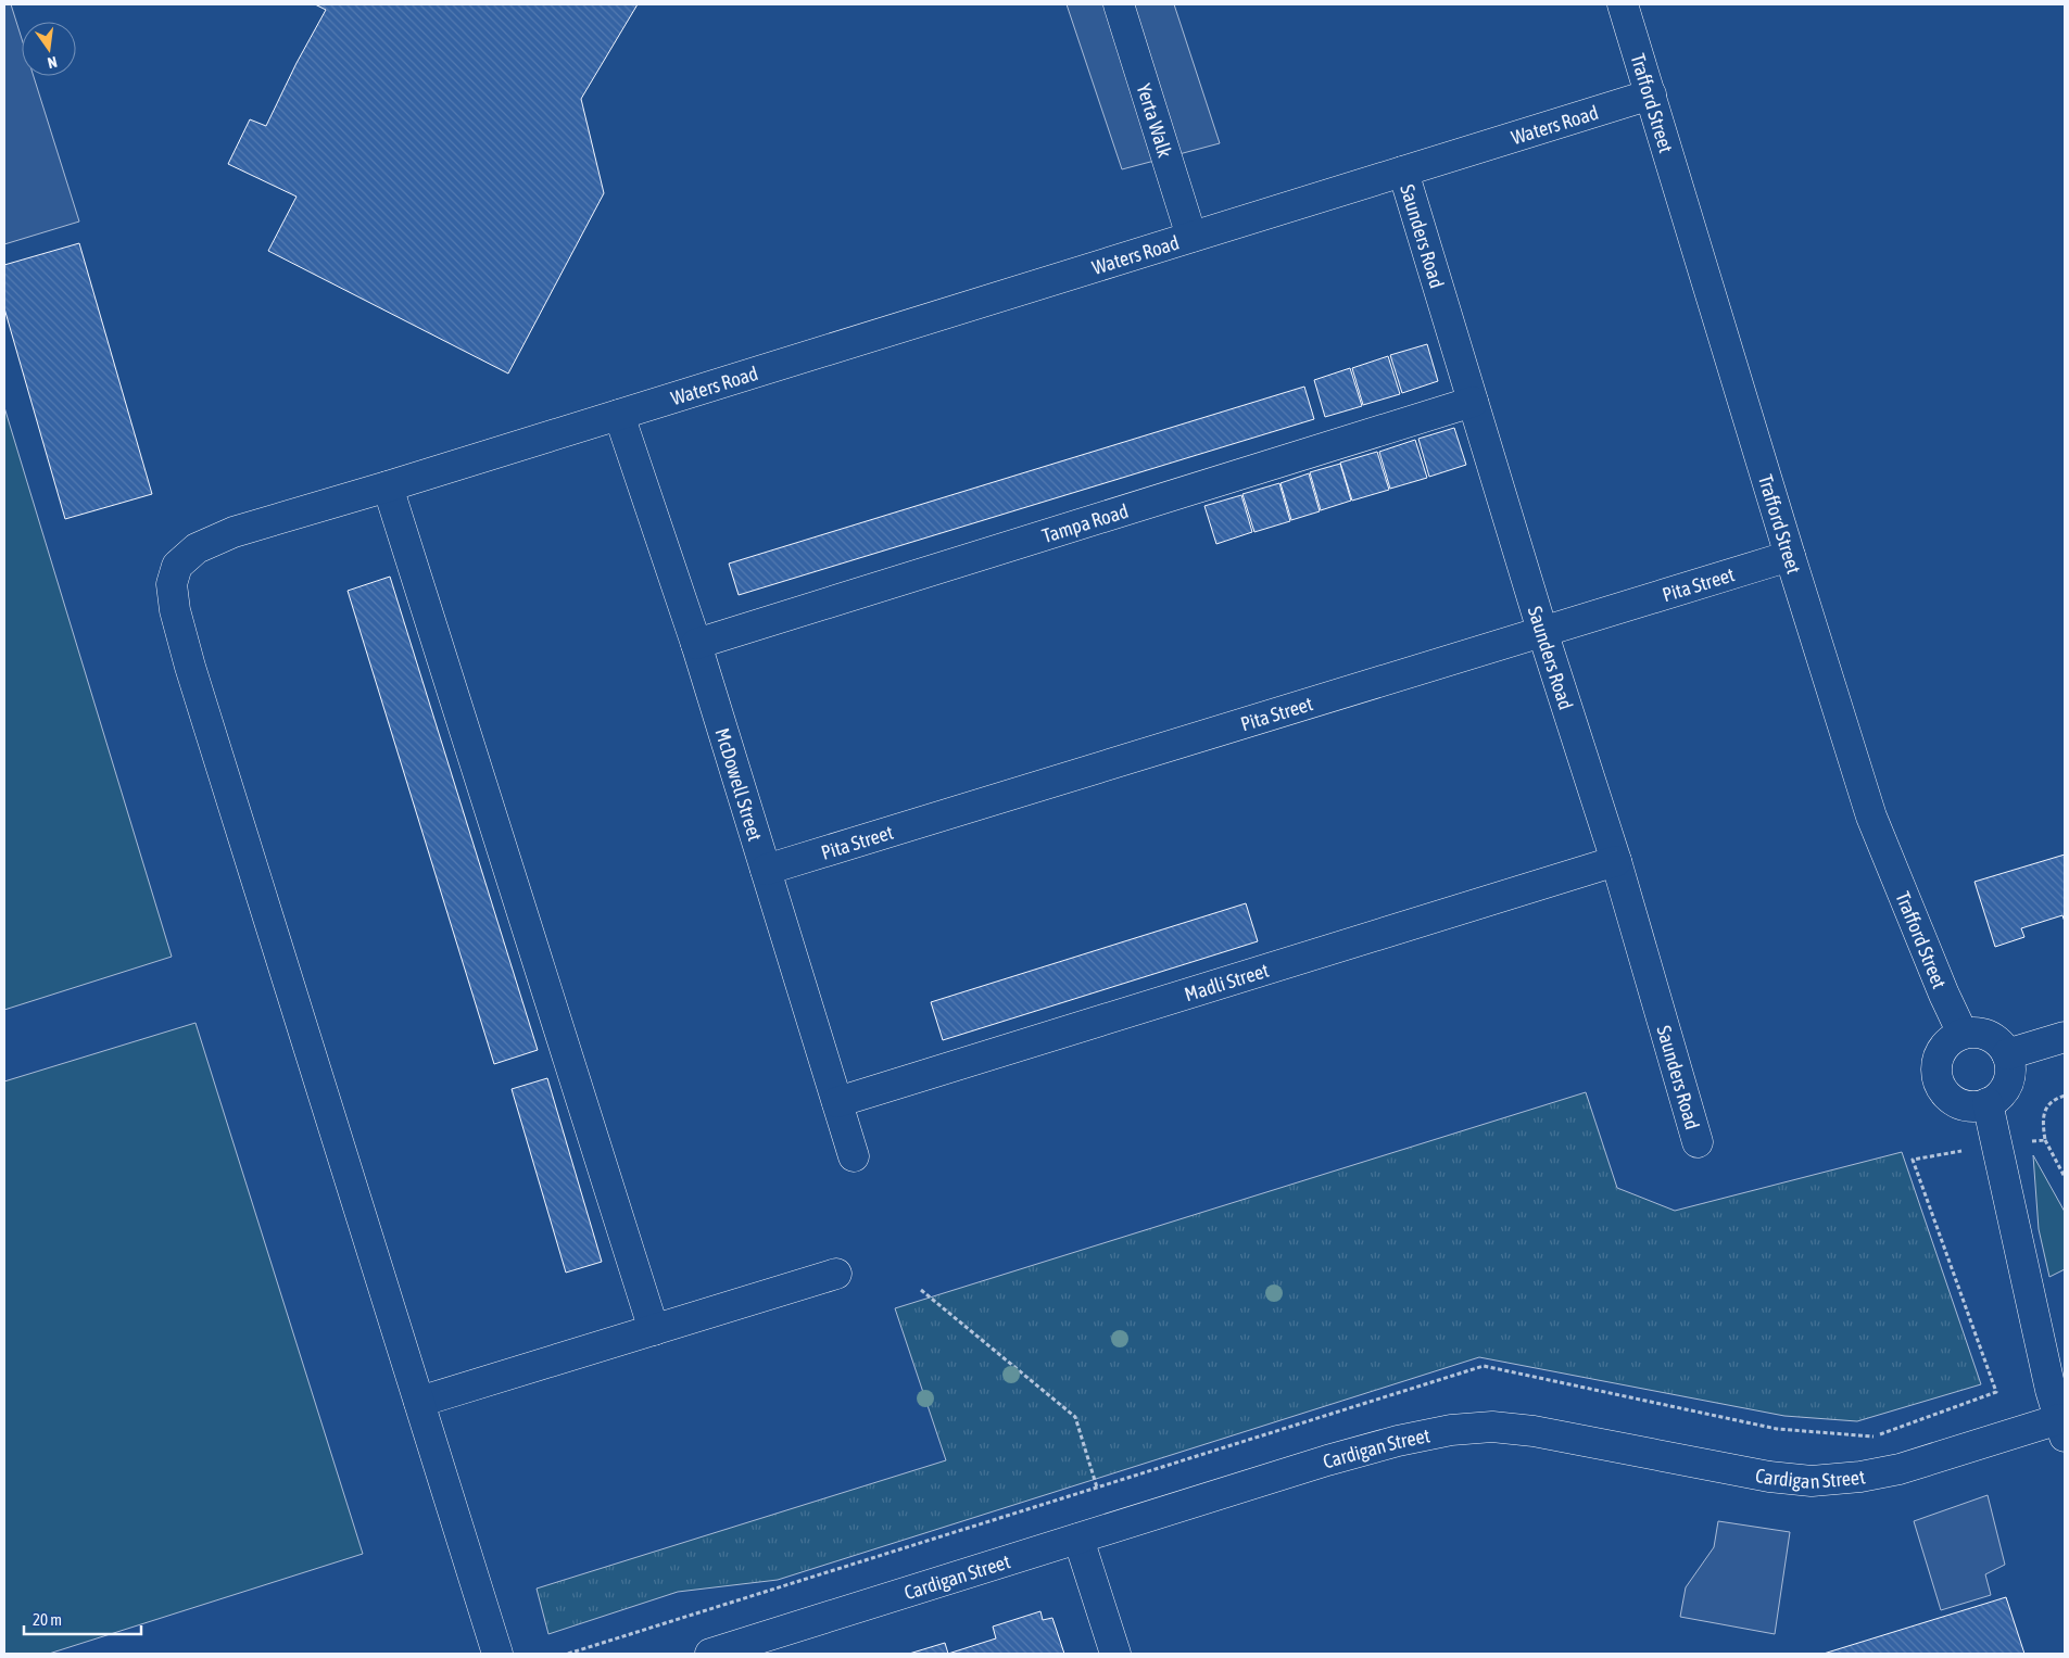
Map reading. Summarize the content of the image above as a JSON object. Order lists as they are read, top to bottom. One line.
{"streets":{"street":["Trafford Street","Yerta Walk","Waters Road","Saunders Road","Tampa Road","Pita Street","McDowell Street","Madli Street","Cardigan Street"]},"crossings":[["Trafford Street","Waters Road"],["Trafford Street","Pita Street"],["Yerta Walk","Waters Road"],["Waters Road","Saunders Road"],["Waters Road","McDowell Street"],["Saunders Road","Tampa Road"],["Saunders Road","Pita Street"],["Saunders Road","Madli Street"],["Tampa Road","McDowell Street"],["Pita Street","McDowell Street"],["McDowell Street","Madli Street"]],"scale_bar":"20 m","north":"bottom"}
